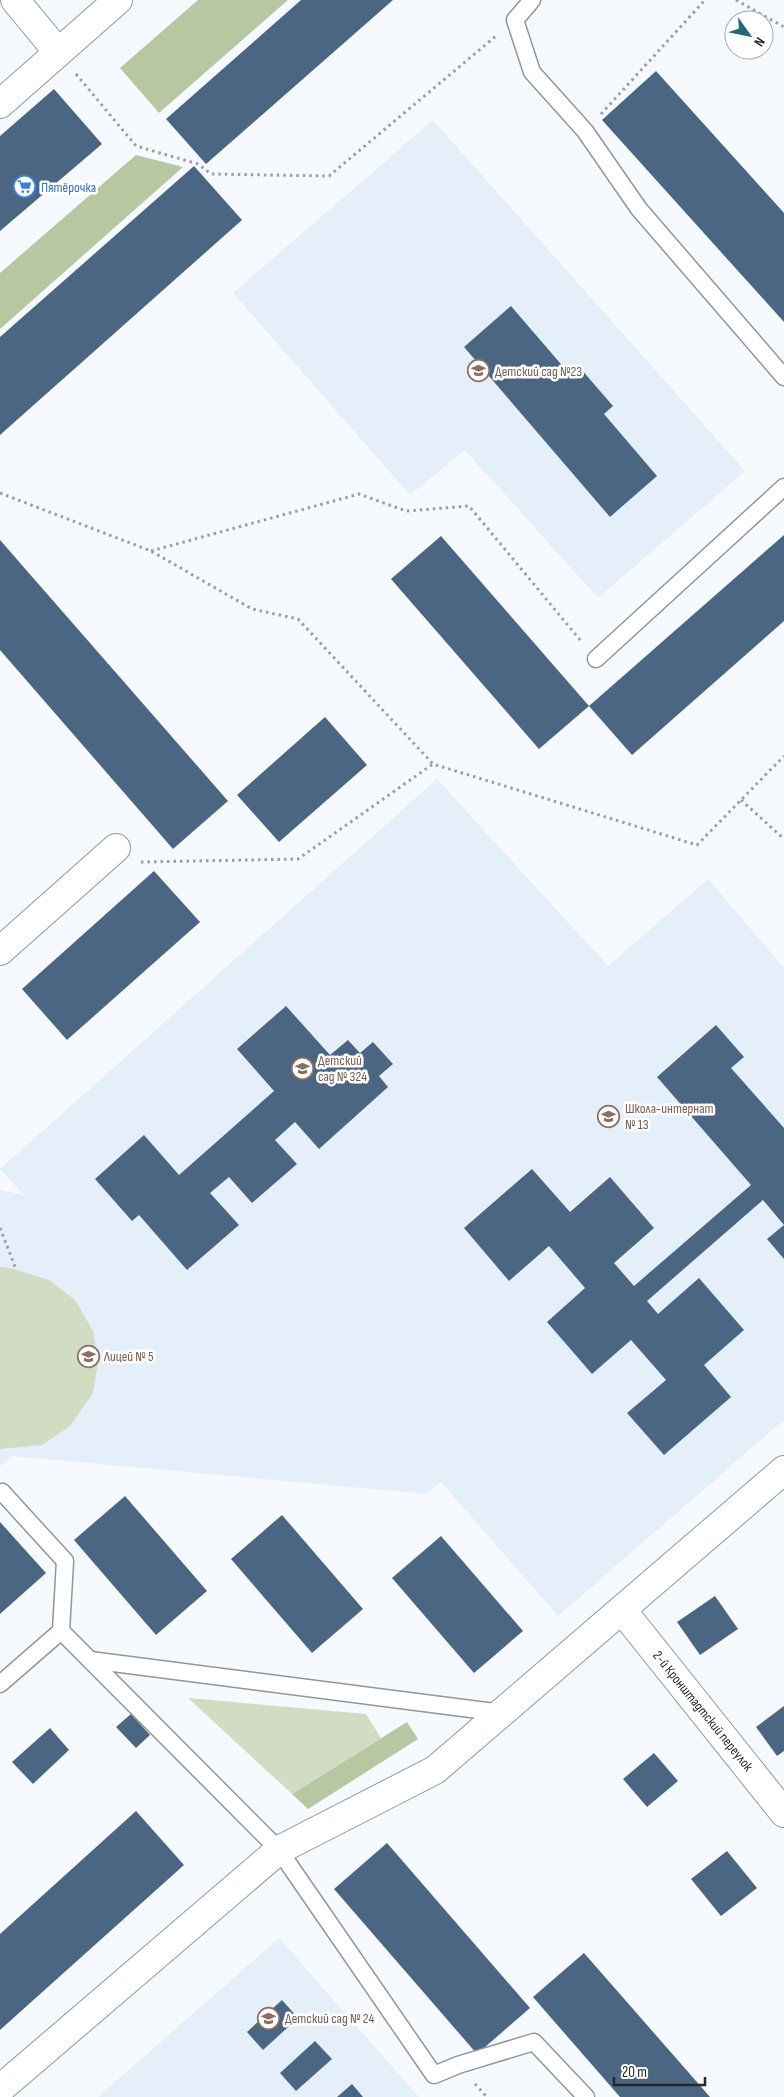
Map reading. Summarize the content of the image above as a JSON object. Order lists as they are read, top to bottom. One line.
{"streets":{"street":["2-й Кронштадтский переулок"]},"places":{"supermarket":["Пятёрочка"],"school or university":["Детский сад №23","Детский сад № 324","Школа-интернат № 13","Лицей № 5","Детский сад № 24"]},"scale_bar":"20 m","north":"bottom right"}
